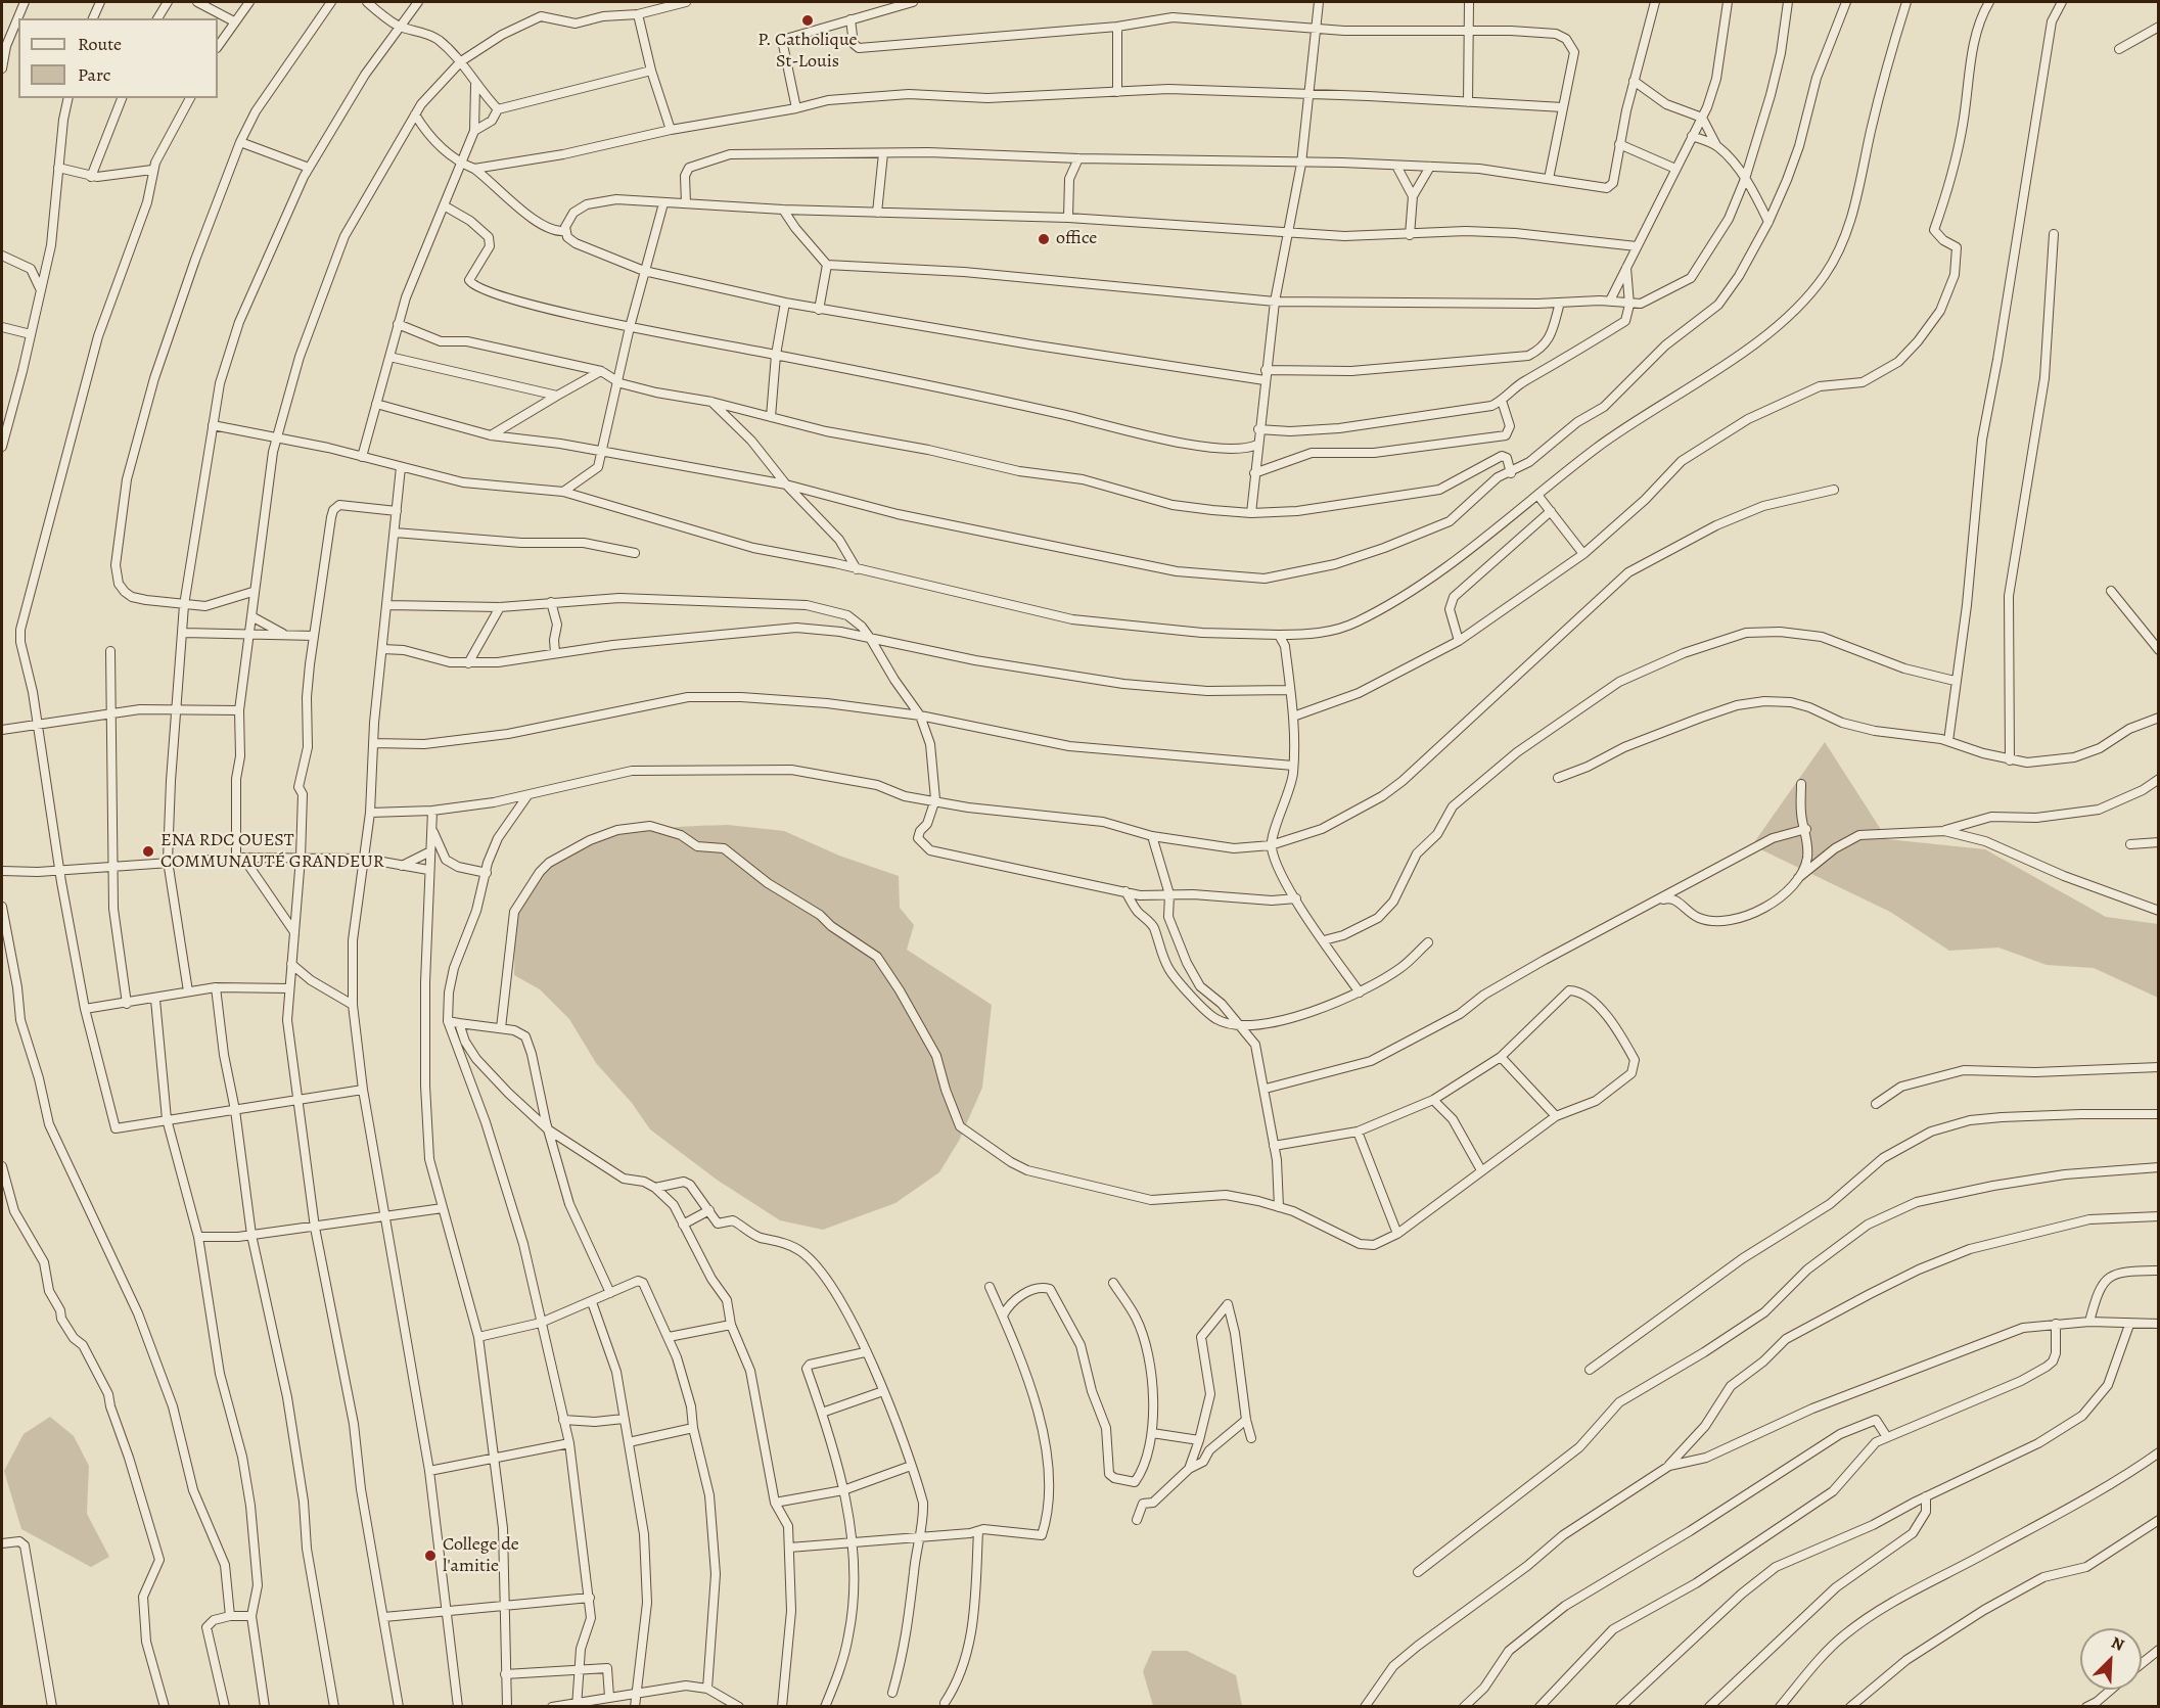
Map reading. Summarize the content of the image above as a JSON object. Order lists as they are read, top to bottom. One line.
{"places":["P. Catholique St-Louis","office","ENA RDC OUEST COMMUNAUTÉ GRANDEUR","College de l'amitie"],"legend":["Route","Parc"],"north":"top right"}
